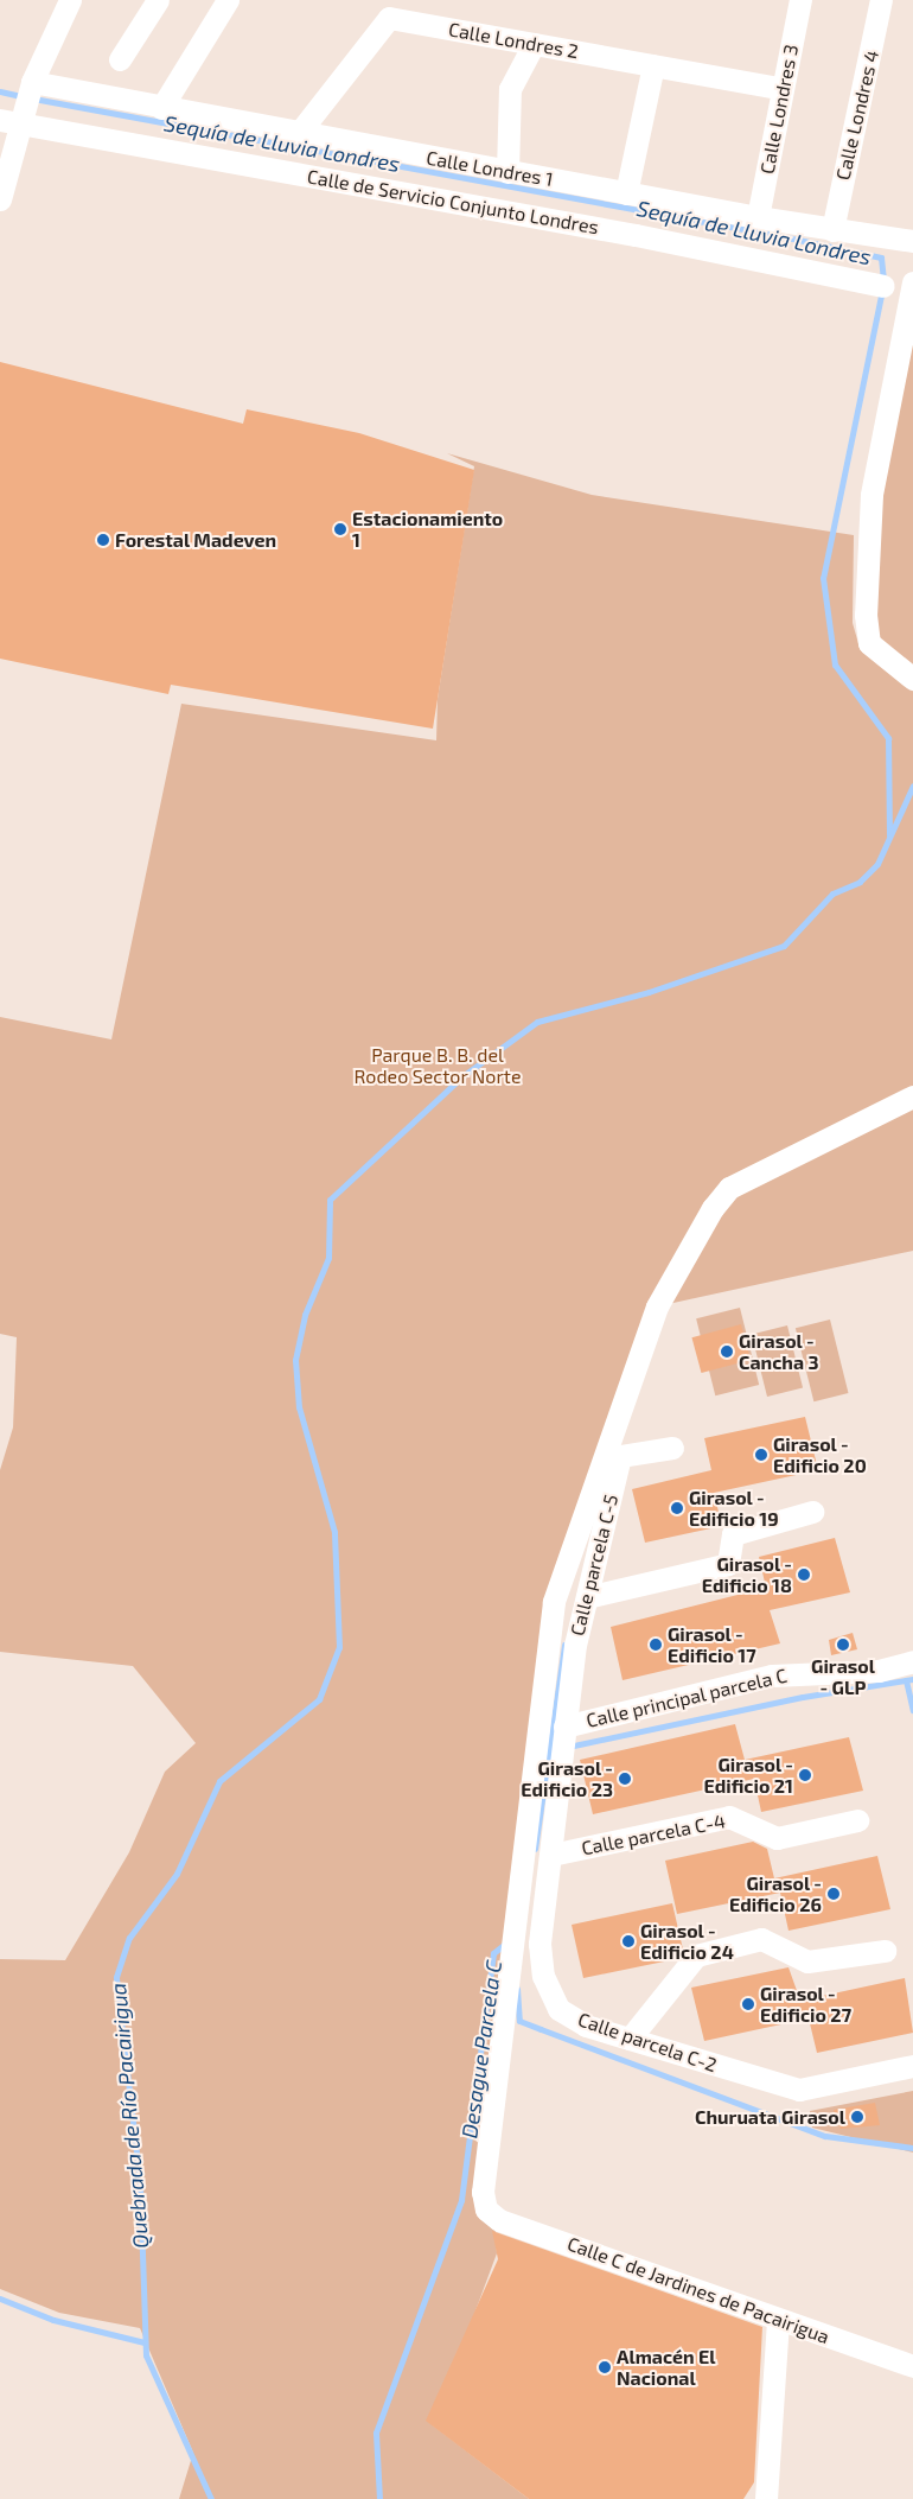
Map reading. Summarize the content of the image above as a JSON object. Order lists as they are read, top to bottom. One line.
{"streets":{"street":["Calle Londres 2","Calle Londres 3","Calle Londres 4","Calle Londres 1","Calle de Servicio Conjunto Londres","Calle parcela C-5","Calle principal parcela C","Calle parcela C-4","Calle parcela C-2","Calle C de Jardines de Pacairigua"]},"crossings":[["Calle Londres 2","Calle Londres 3"],["Calle Londres 2","Calle Londres 1"],["Calle Londres 3","Calle Londres 1"],["Calle Londres 4","Calle Londres 1"],["Calle parcela C-5","Calle principal parcela C"],["Calle parcela C-5","Calle parcela C-2"],["Calle principal parcela C","Calle parcela C-2"],["Calle parcela C-4","Calle parcela C-2"]],"water":["Sequía de Lluvia Londres","Desague Parcela C","Quebrada de Río Pacairigua"],"parks":["Parque B. B. del Rodeo Sector Norte"],"places":["Estacionamiento 1","Forestal Madeven","Girasol - Cancha 3","Girasol - Edificio 20","Girasol - Edificio 19","Girasol - Edificio 18","Girasol - Edificio 17","Girasol - GLP","Girasol - Edificio 21","Girasol - Edificio 23","Girasol - Edificio 26","Girasol - Edificio 24","Girasol - Edificio 27","Churuata Girasol","Almacén El Nacional"]}
